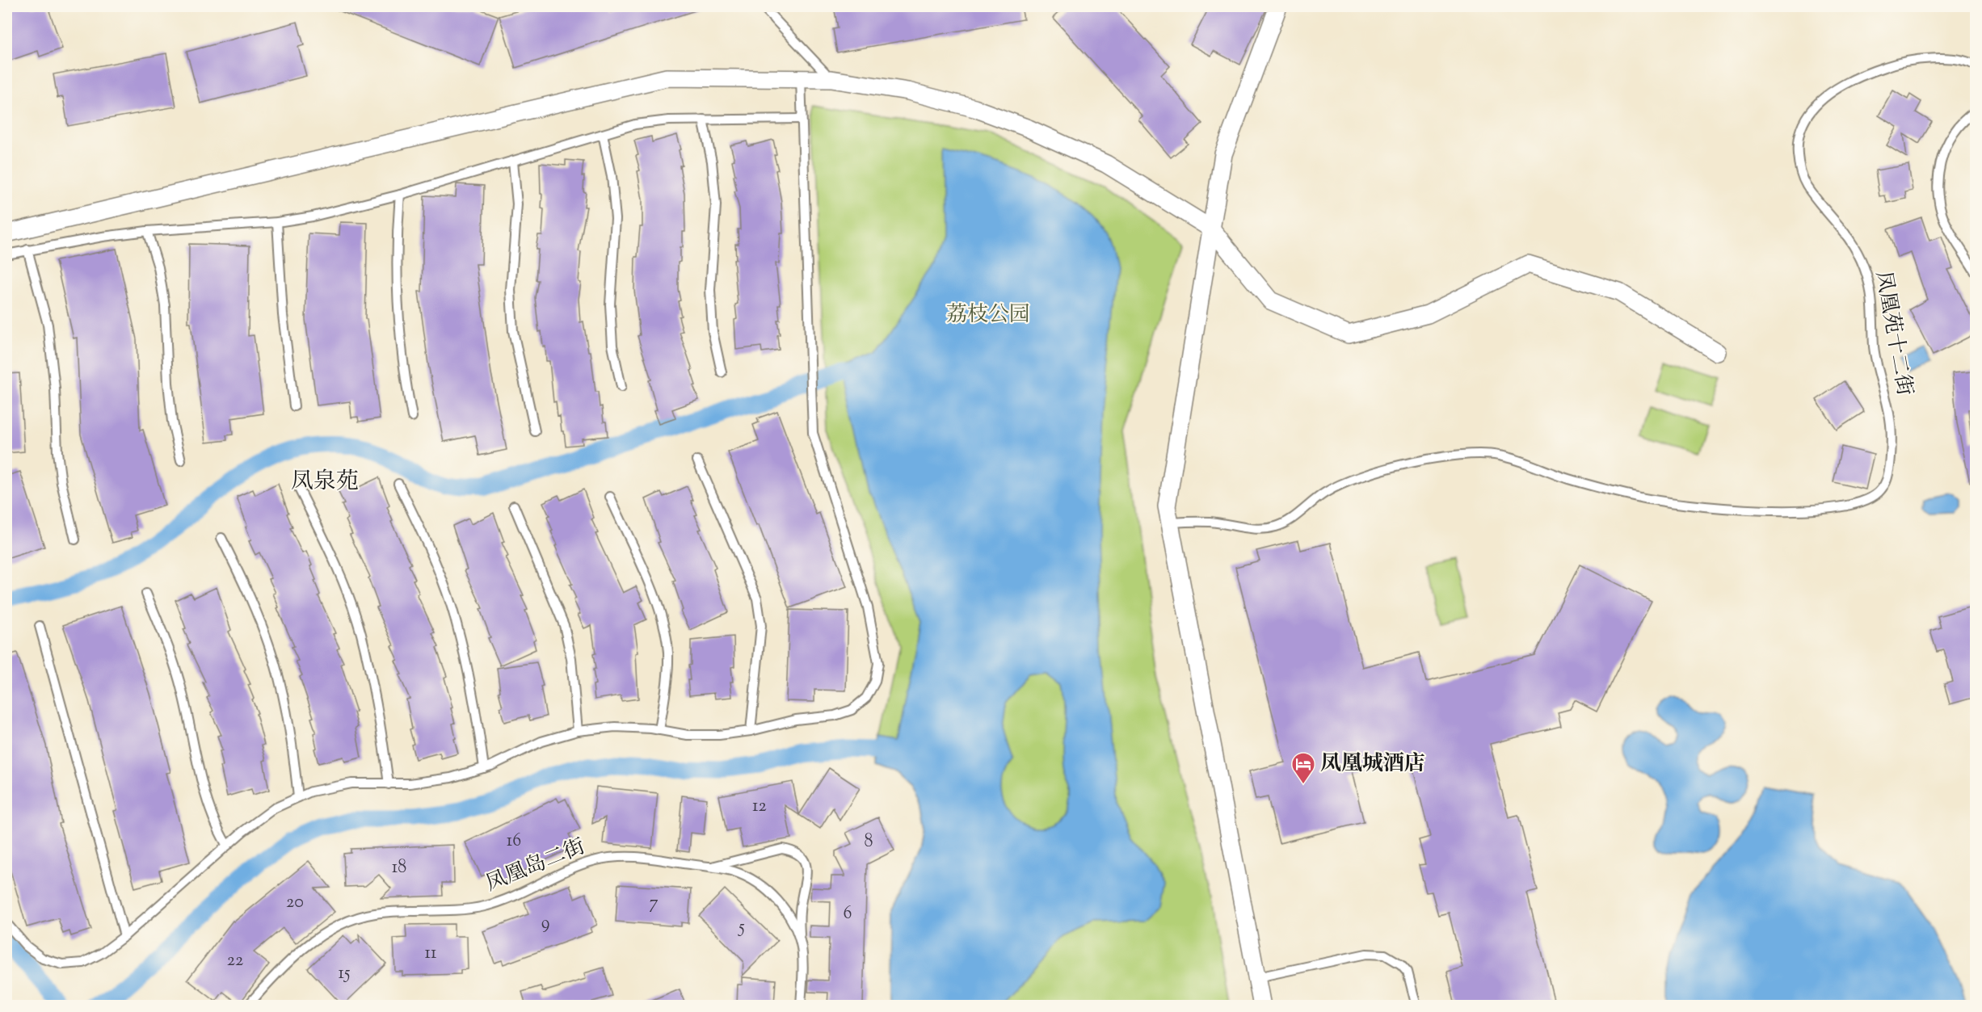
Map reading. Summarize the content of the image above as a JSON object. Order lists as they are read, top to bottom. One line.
{"streets":{"lane":["凤凰苑十二街","凤凰岛二街"]},"districts":["凤泉苑"],"parks":["荔枝公园"],"places":{"hotel":["凤凰城酒店"]},"house_numbers":["12","16","8","18","20","7","6","9","5","11","22","15"]}
